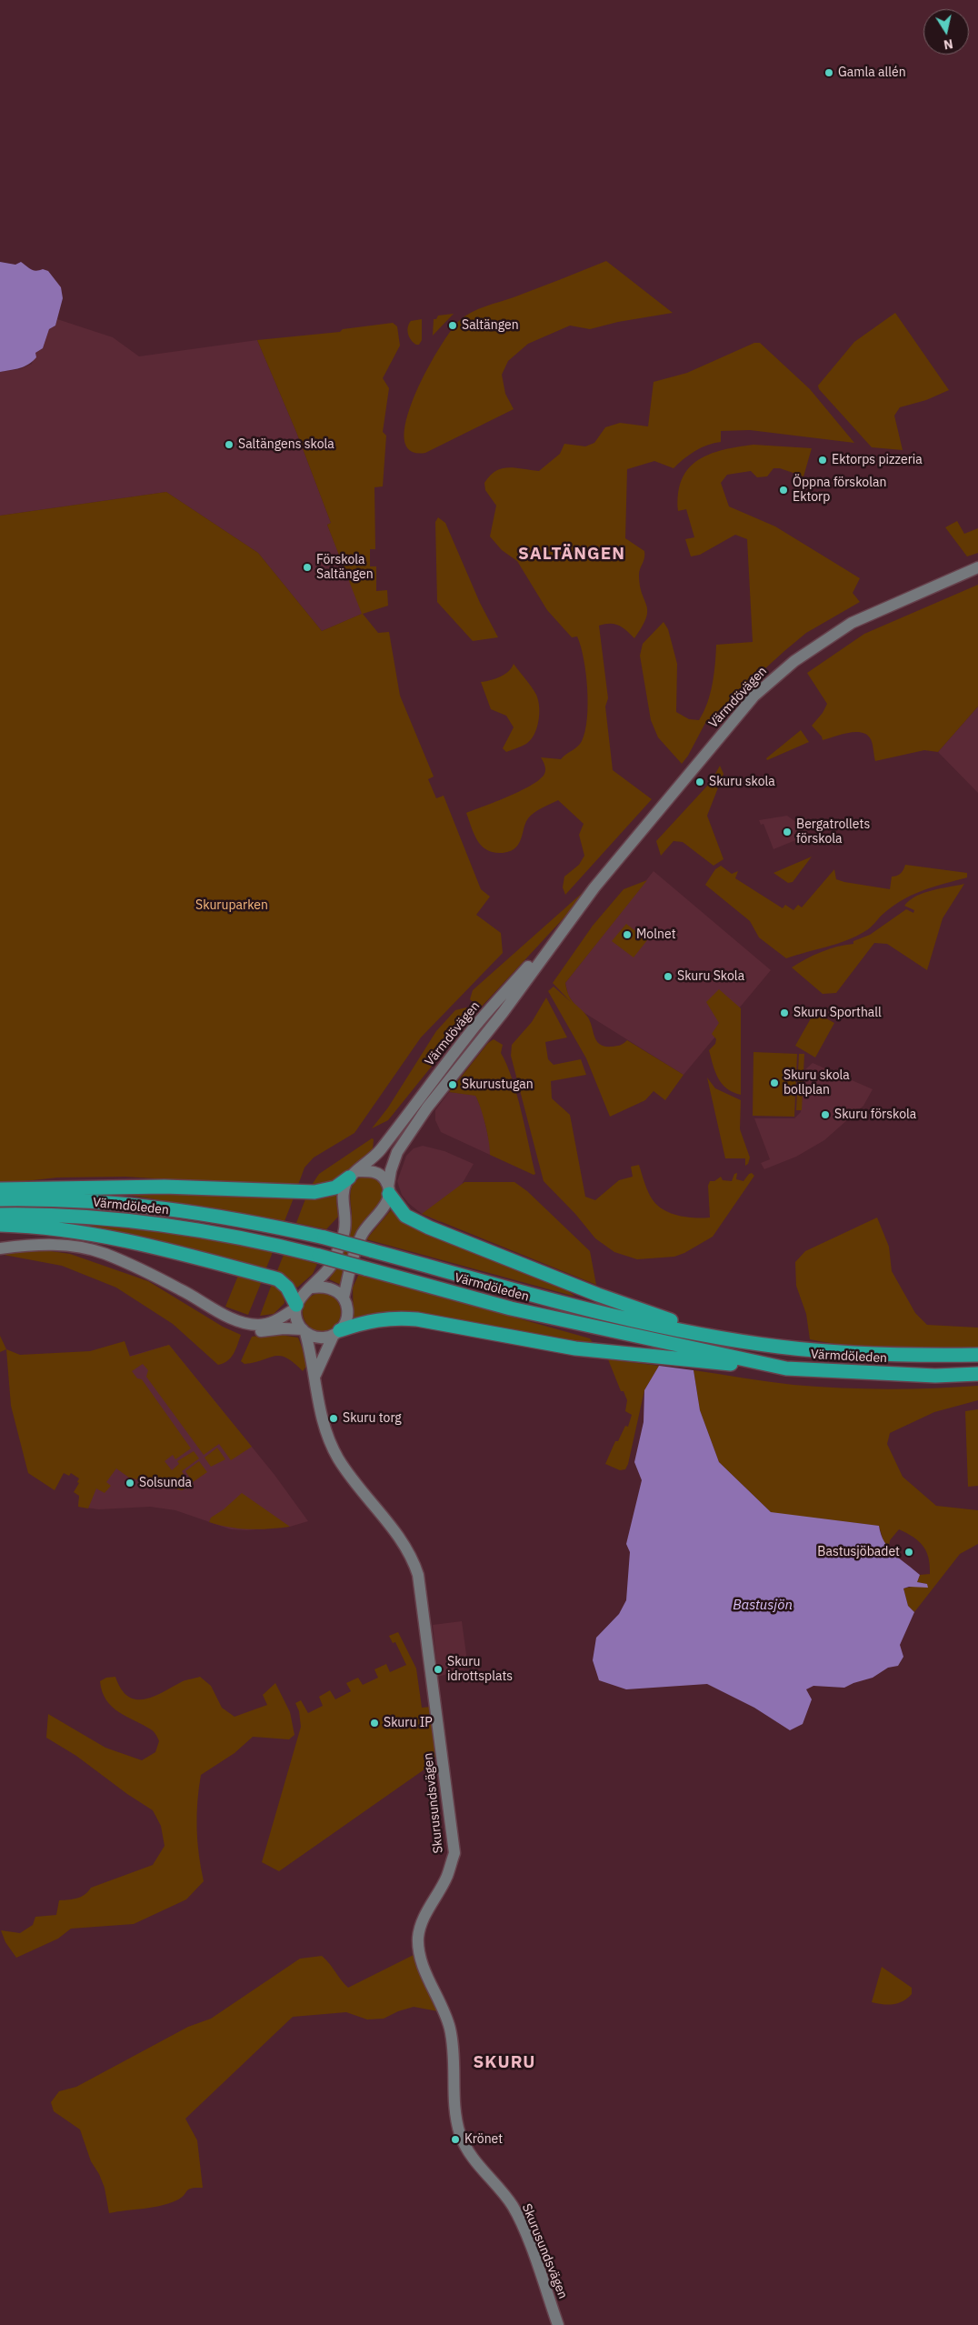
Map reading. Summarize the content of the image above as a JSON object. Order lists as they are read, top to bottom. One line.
{"streets":{"highway":["Värmdöleden"],"main road":["Värmdövägen","Skurusundsvägen"]},"crossings":[["Värmdövägen","Skurusundsvägen"]],"districts":["SALTÄNGEN","SKURU"],"water":["Bastusjön"],"parks":["Skuruparken"],"places":["Gamla allén","Saltängen","Saltängens skola","Ektorps pizzeria","Öppna förskolan Ektorp","Förskola Saltängen","Skuru skola","Bergatrollets förskola","Molnet","Skuru Skola","Skuru Sporthall","Skuru skola bollplan","Skurustugan","Skuru förskola","Skuru torg","Solsunda","Bastusjöbadet","Skuru idrottsplats","Skuru IP","Krönet"],"north":"bottom"}
